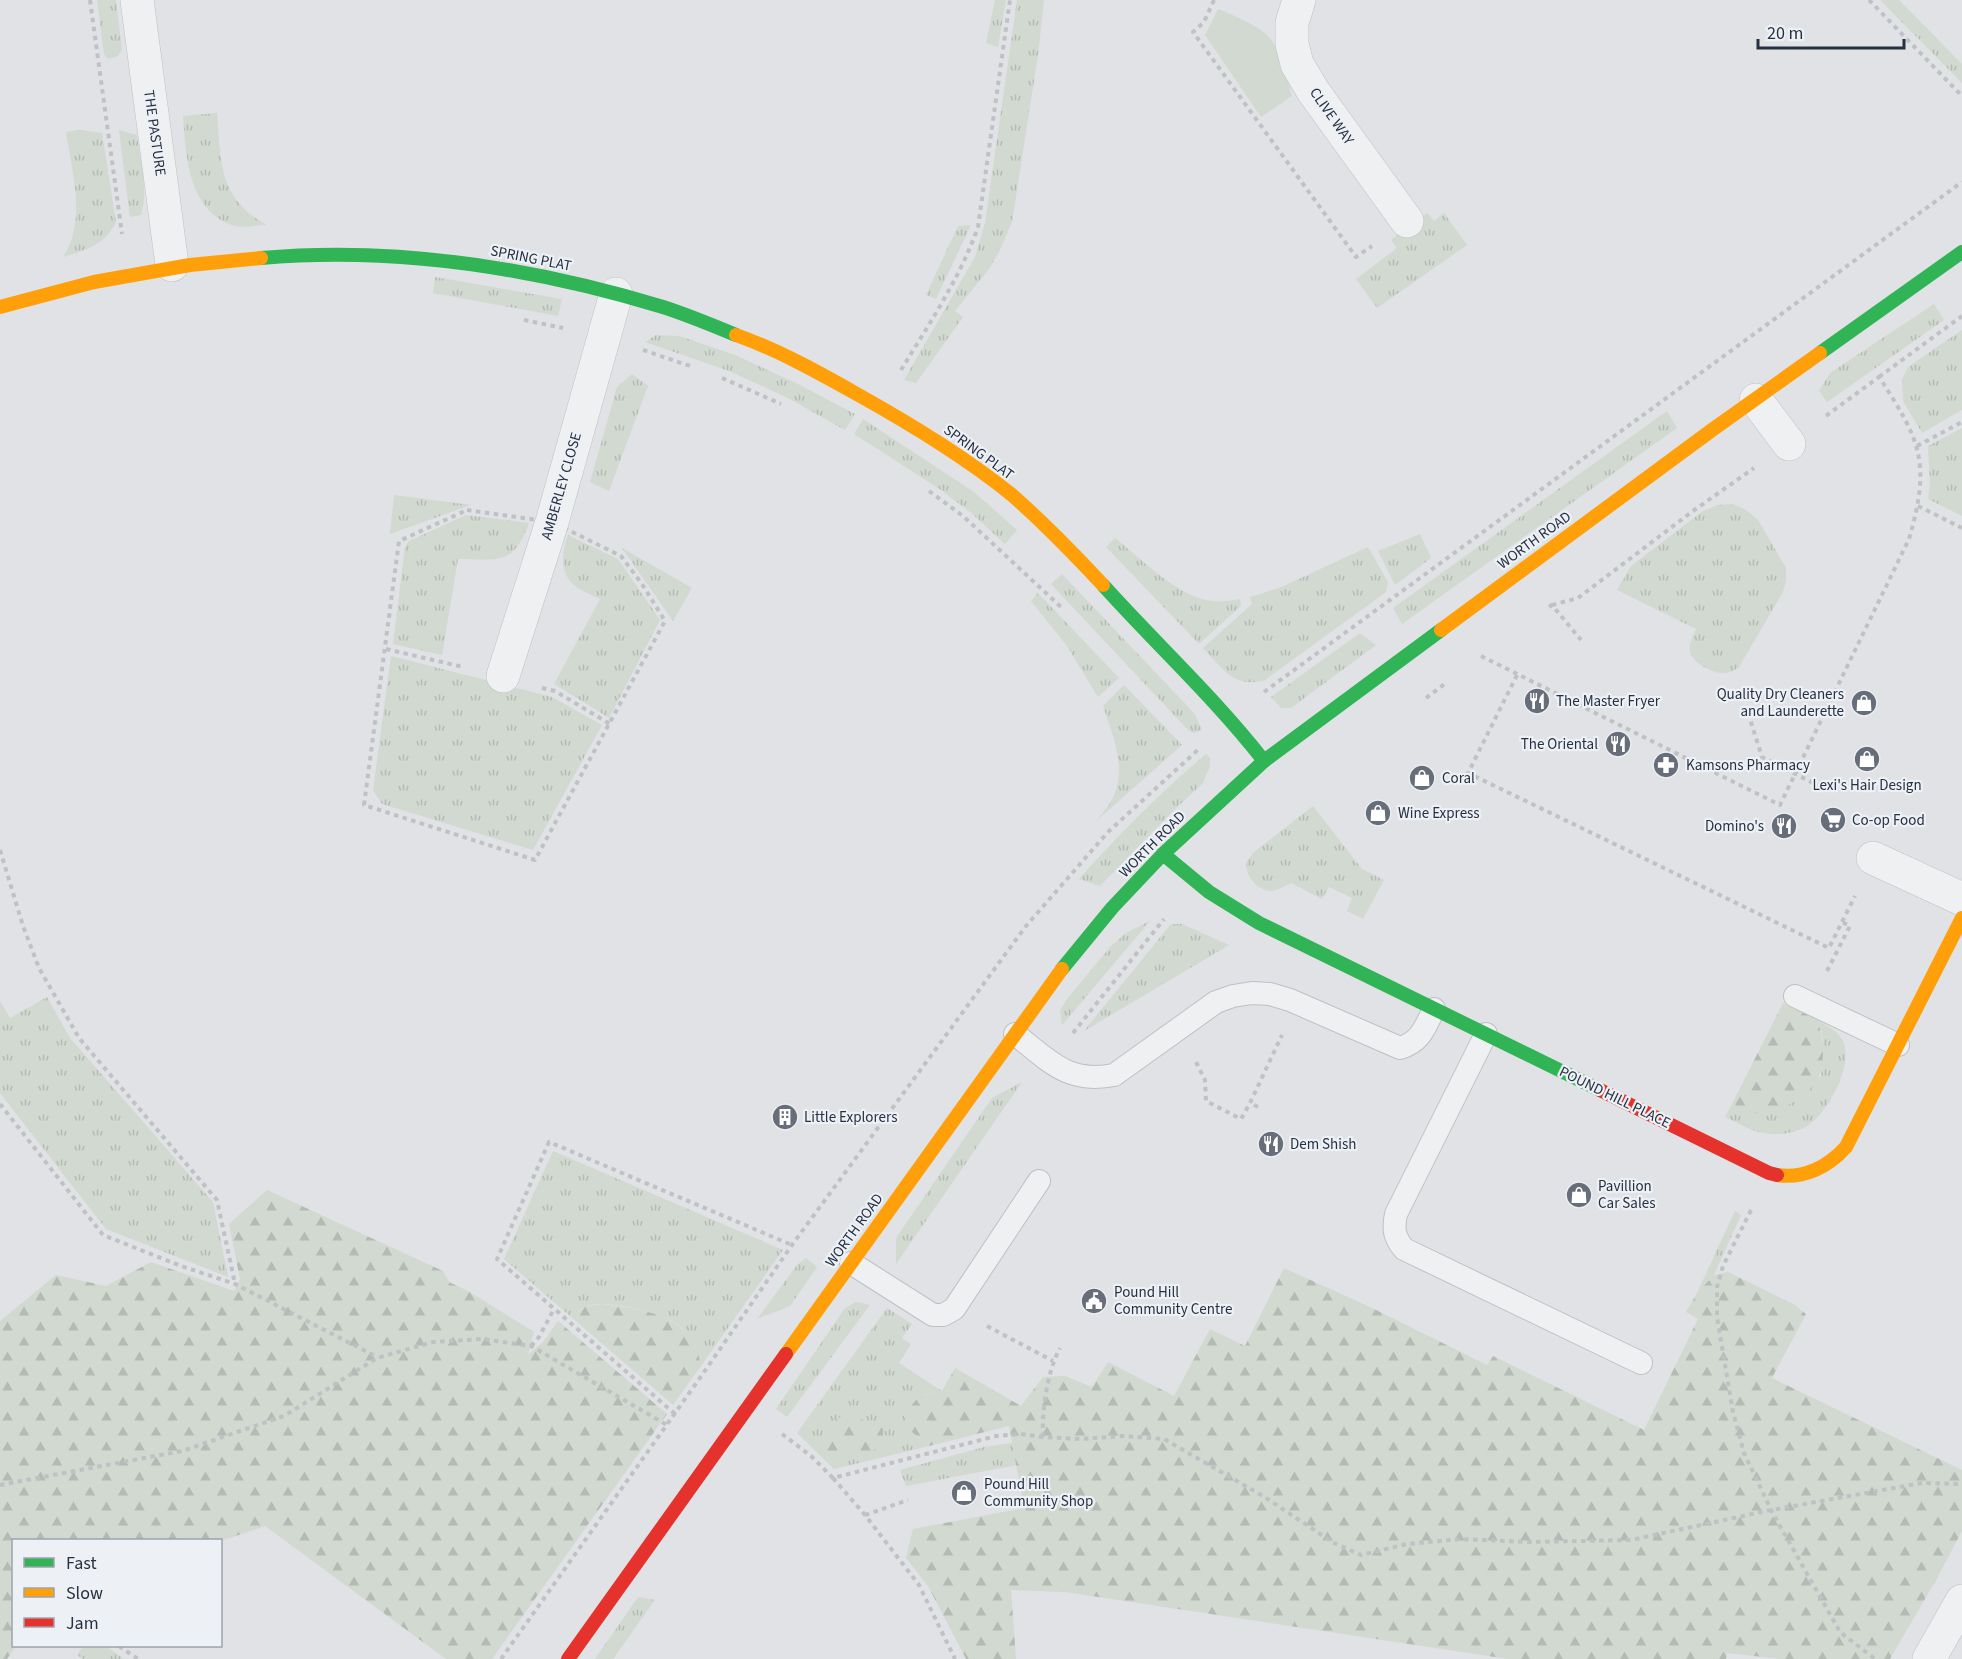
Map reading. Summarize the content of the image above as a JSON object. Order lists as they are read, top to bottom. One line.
{"streets":{"street":["CLIVE WAY","THE PASTURE","SPRING PLAT","AMBERLEY CLOSE","WORTH ROAD","POUND HILL PLACE"]},"crossings":[["THE PASTURE","SPRING PLAT"],["SPRING PLAT","AMBERLEY CLOSE"],["SPRING PLAT","WORTH ROAD"],["WORTH ROAD","POUND HILL PLACE"]],"places":{"restaurant":["The Master Fryer","The Oriental","Domino's","Dem Shish"],"shop":["Quality Dry Cleaners and Launderette","Lexi's Hair Design","Coral","Wine Express","Pavillion Car Sales","Pound Hill Community Shop"],"pharmacy":["Kamsons Pharmacy"],"supermarket":["Co-op Food"],"building":["Little Explorers"],"public building":["Pound Hill Community Centre"]},"legend":["Fast","Slow","Jam"],"scale_bar":"20 m"}
